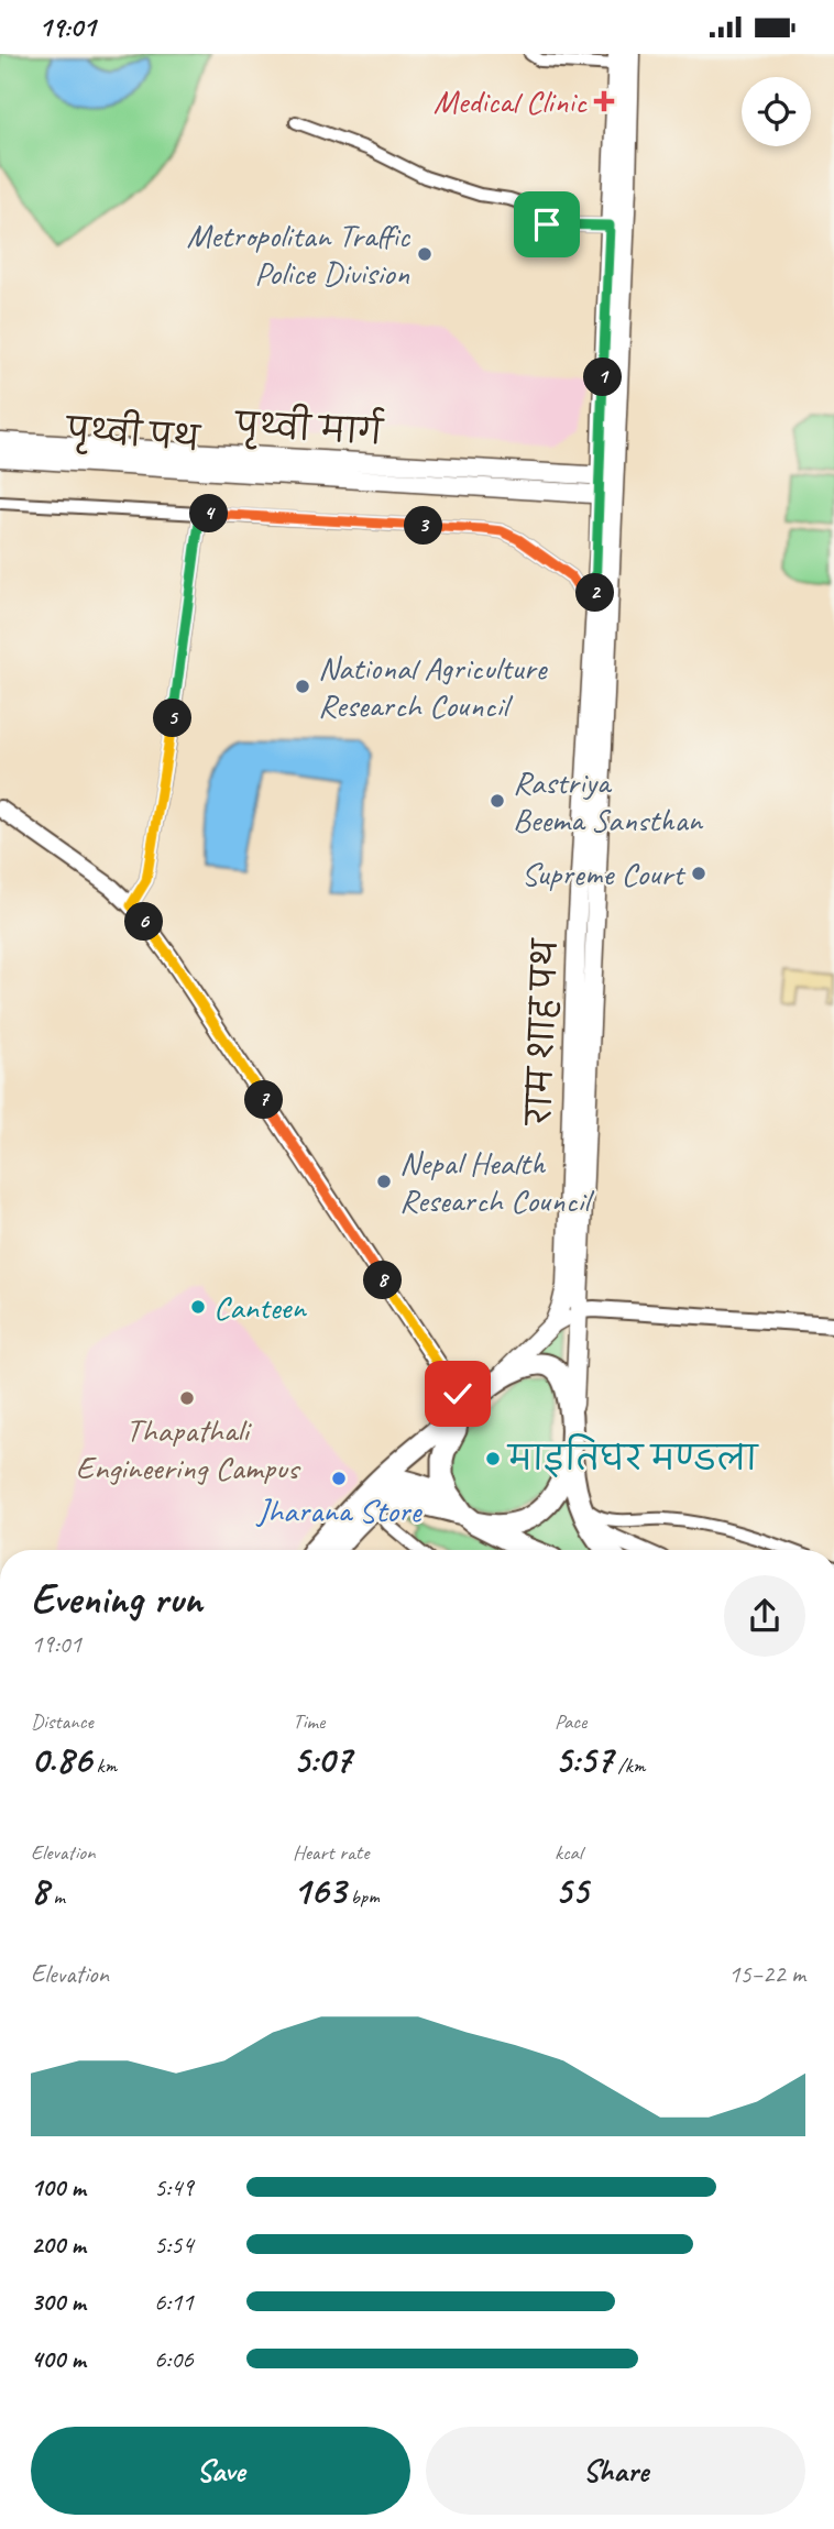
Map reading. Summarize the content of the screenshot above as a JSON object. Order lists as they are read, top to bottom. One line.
{"streets":{"main road":["पृथ्वी मार्ग","पृथ्वी पथ","राम शाह पथ"]},"crossings":[["पृथ्वी मार्ग","पृथ्वी पथ"],["पृथ्वी मार्ग","राम शाह पथ"]],"places":{"health":["Medical Clinic"],"other":["Metropolitan Traffic Police Division","National Agriculture Research Council","Rastriya Beema Sansthan","Supreme Court","Nepal Health Research Council","Canteen","Thapathali Engineering Campus","माइतिघर मण्डला","Jharana Store"]},"page":{"status":"19:01","pins":["1","4","3","2","5","6","7","8"],"heading":["Evening run","19:01"],"stats":[["Distance","0.86 km"],["Time","5:07"],["Pace","5:57 /km"],["Elevation","8 m"],["Heart rate","163 bpm"],["kcal","55"]],"chart":["Elevation","15–22 m"],"list":[{"name":"100 m","note":"5:49"},{"name":"200 m","note":"5:54"},{"name":"300 m","note":"6:11"},{"name":"400 m","note":"6:06"}],"buttons":["Save","Share"]}}
